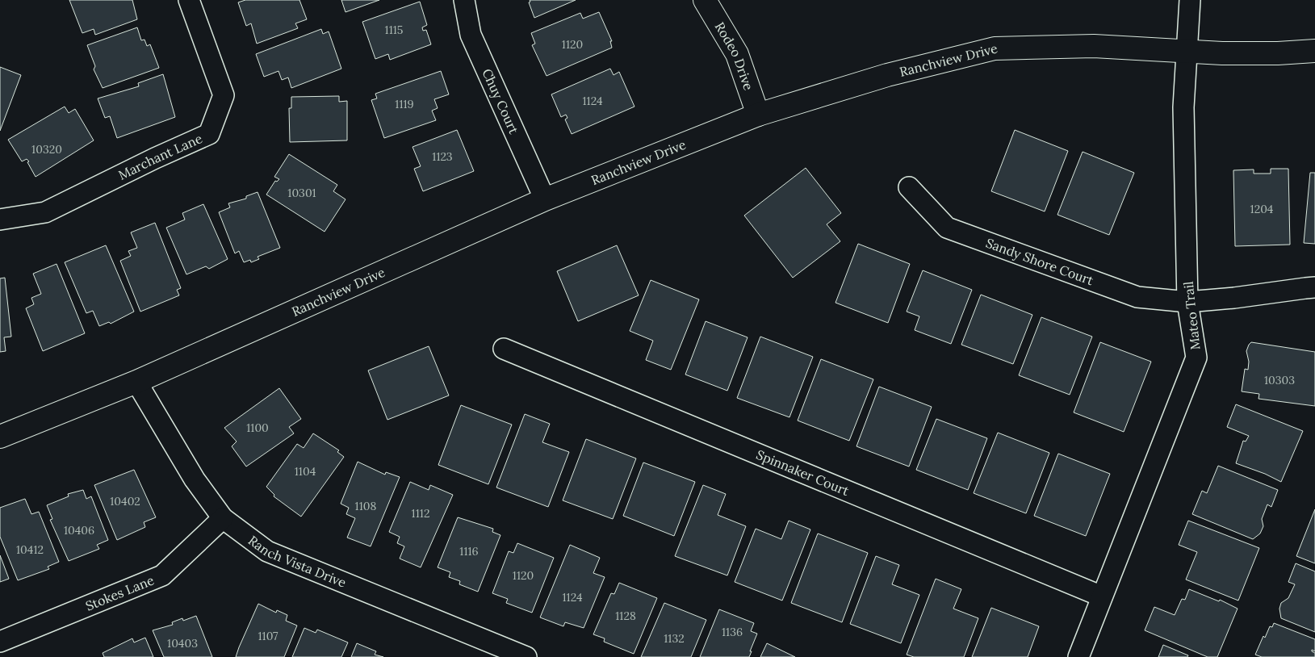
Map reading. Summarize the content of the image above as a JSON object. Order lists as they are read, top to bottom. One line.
{"streets":{"street":["Rodeo Drive","Ranchview Drive","Chuy Court","Marchant Lane","Sandy Shore Court","Mateo Trail","Spinnaker Court","Ranch Vista Drive","Stokes Lane"]},"crossings":[["Rodeo Drive","Ranchview Drive"],["Ranchview Drive","Chuy Court"],["Ranchview Drive","Mateo Trail"],["Ranchview Drive","Ranch Vista Drive"],["Sandy Shore Court","Mateo Trail"],["Mateo Trail","Spinnaker Court"],["Ranch Vista Drive","Stokes Lane"]],"house_numbers":["1115","1120","1124","1119","10320","1123","10301","1204","10303","1100","1104","10402","1108","1112","10406","10412","1116","1120","1124","1128","1136","1107","1132","10403"]}
